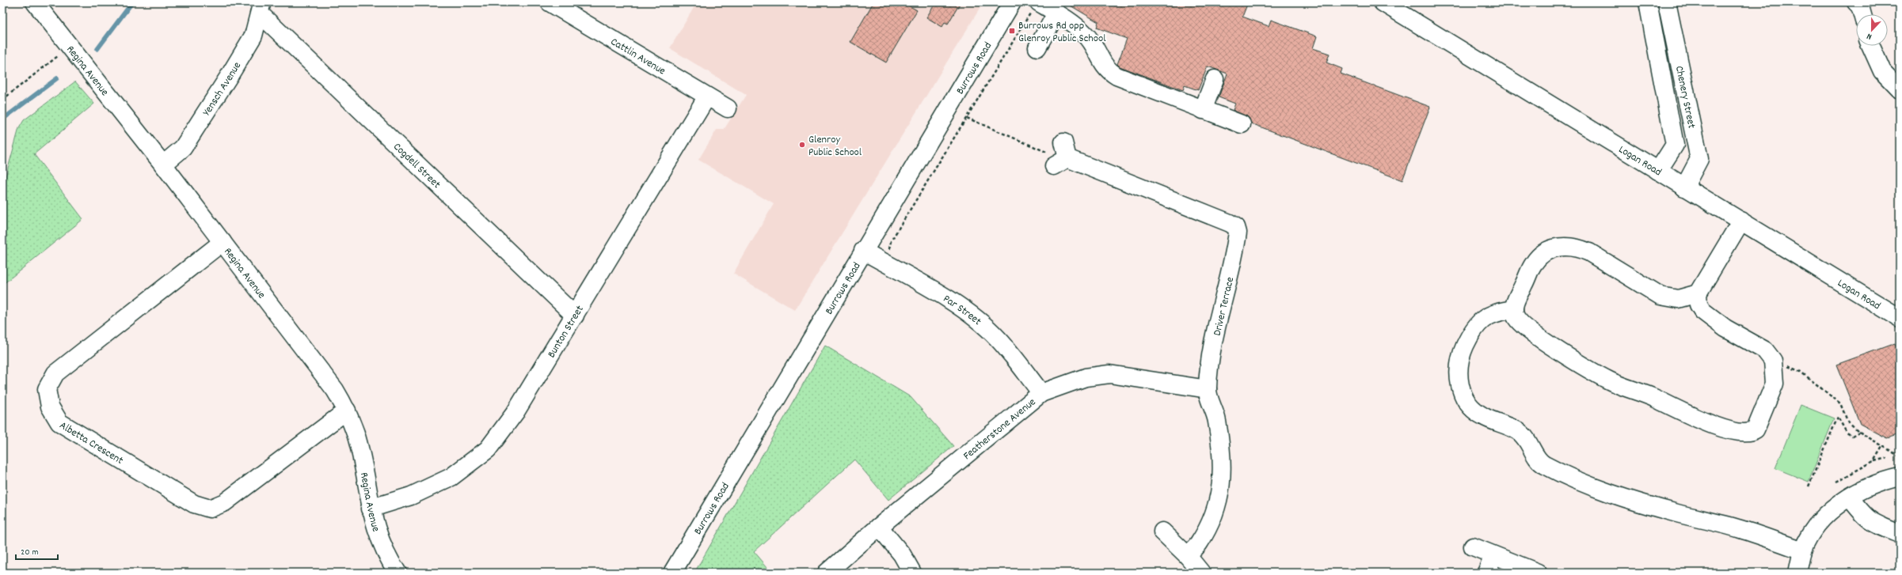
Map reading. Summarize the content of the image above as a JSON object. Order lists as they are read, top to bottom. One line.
{"streets":{"street":["Cattlin Avenue","Burrows Road","Regina Avenue","Yensch Avenue","Chenery Street","Logan Road","Cogdell Street","Driver Terrace","Par Street","Bunton Street","Featherstone Avenue","Albetta Crescent"]},"crossings":[["Cattlin Avenue","Bunton Street"],["Burrows Road","Par Street"],["Regina Avenue","Yensch Avenue"],["Regina Avenue","Bunton Street"],["Regina Avenue","Albetta Crescent"],["Yensch Avenue","Cogdell Street"],["Chenery Street","Logan Road"],["Cogdell Street","Bunton Street"],["Driver Terrace","Featherstone Avenue"],["Par Street","Featherstone Avenue"]],"places":{"transit":["Burrows Rd opp Glenroy Public School"],"other":["Glenroy Public School"]},"scale_bar":"20 m","north":"bottom"}
